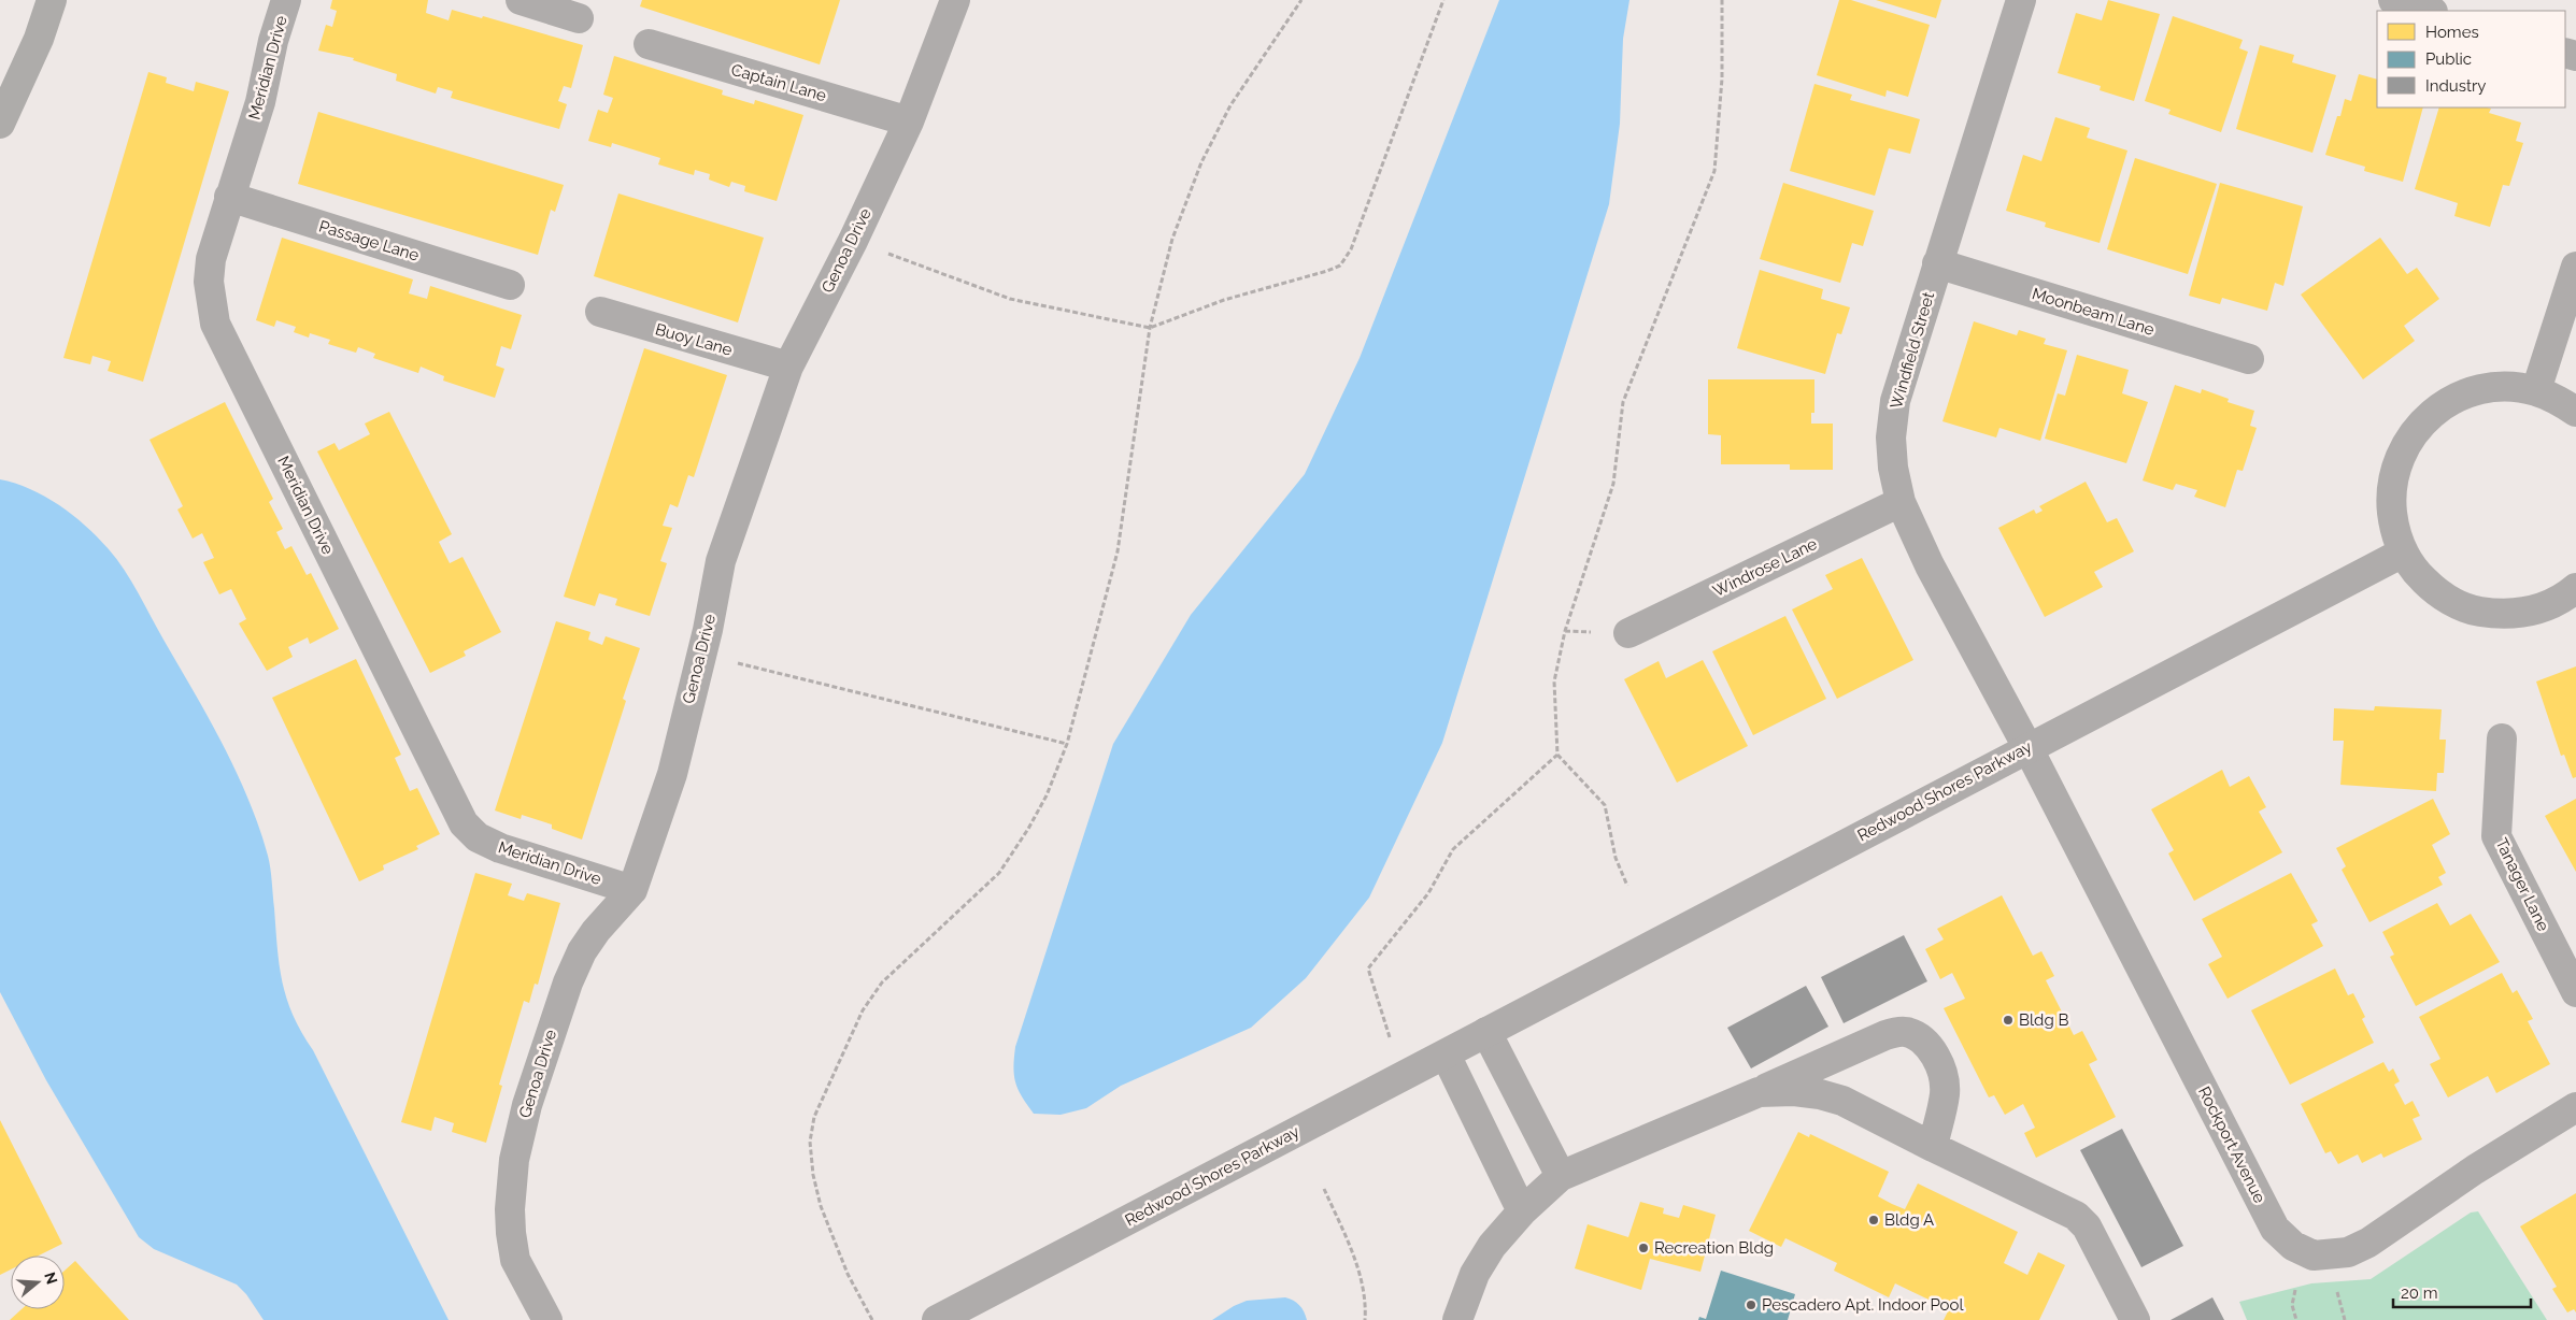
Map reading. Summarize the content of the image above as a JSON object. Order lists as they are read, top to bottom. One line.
{"streets":{"street":["Meridian Drive","Captain Lane","Passage Lane","Genoa Drive","Moonbeam Lane","Buoy Lane","Windfield Street","Windrose Lane","Redwood Shores Parkway","Tanager Lane","Rockport Avenue"]},"crossings":[["Meridian Drive","Passage Lane"],["Meridian Drive","Genoa Drive"],["Captain Lane","Genoa Drive"],["Genoa Drive","Buoy Lane"],["Moonbeam Lane","Windfield Street"],["Windfield Street","Windrose Lane"],["Windfield Street","Redwood Shores Parkway"],["Windfield Street","Rockport Avenue"],["Redwood Shores Parkway","Rockport Avenue"]],"places":["Bldg B","Bldg A","Recreation Bldg","Pescadero Apt. Indoor Pool"],"legend":["Homes","Public","Industry"],"scale_bar":"20 m","north":"right"}
